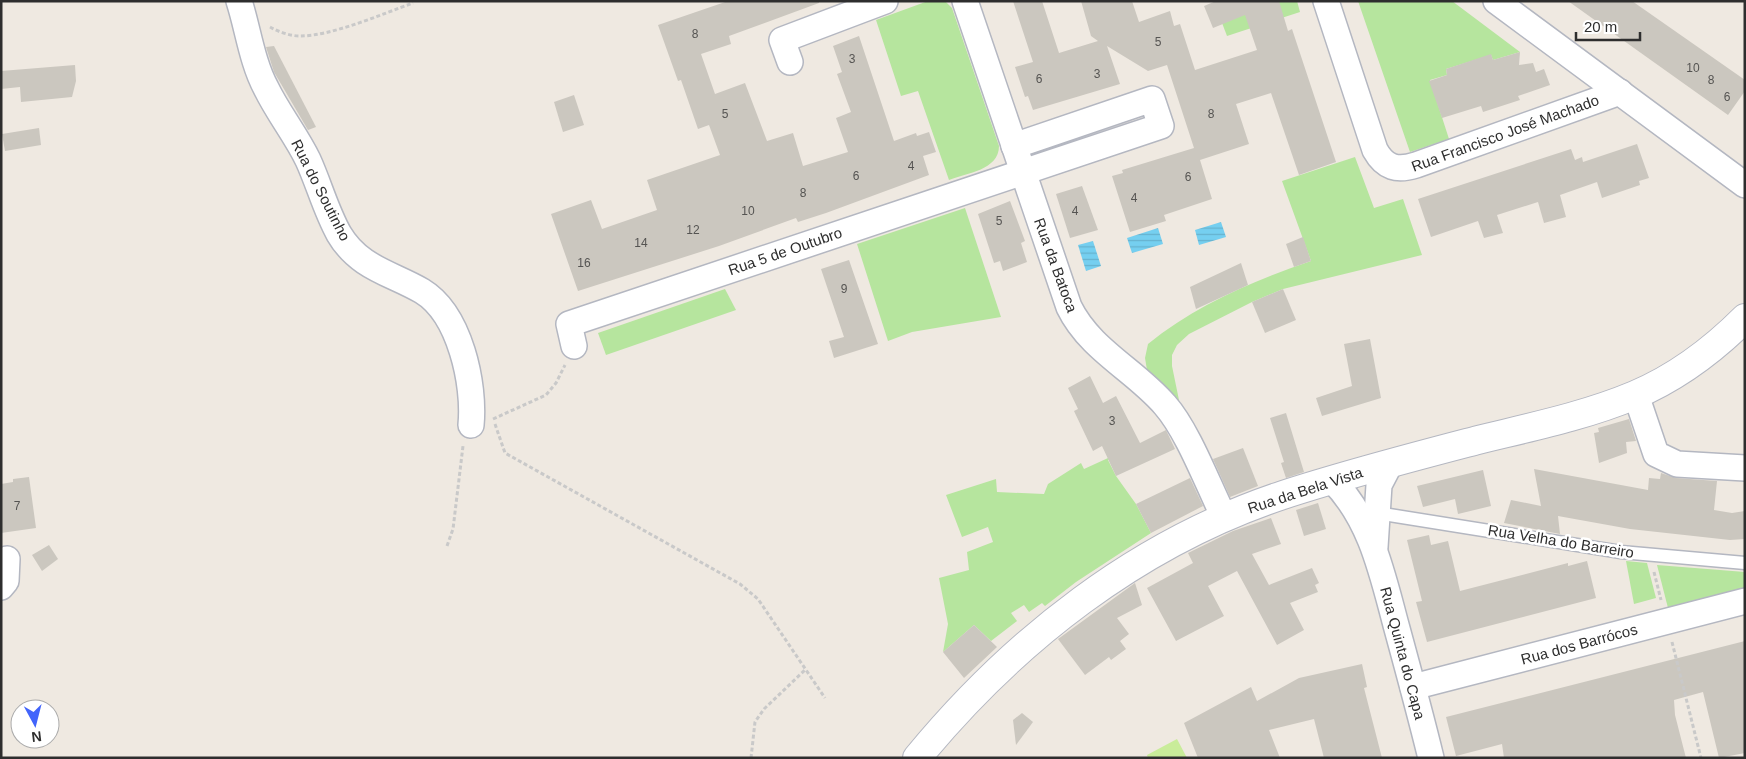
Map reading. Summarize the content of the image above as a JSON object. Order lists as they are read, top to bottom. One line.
{"streets":{"main road":["Rua da Bela Vista"],"street":["Rua Francisco José Machado","Rua do Soutinho","Rua 5 de Outubro","Rua da Batoca","Rua dos Barrócos","Rua Quinta do Capa"],"lane":["Rua Velha do Barreiro"]},"crossings":[["Rua 5 de Outubro","Rua da Batoca"],["Rua da Batoca","Rua da Bela Vista"],["Rua dos Barrócos","Rua Quinta do Capa"]],"house_numbers":["8","5","3","10","3","6","8","6","5","8","4","6","6","8","4","10","4","5","12","14","16","9","3","7"],"scale_bar":"20 m","north":"bottom"}
